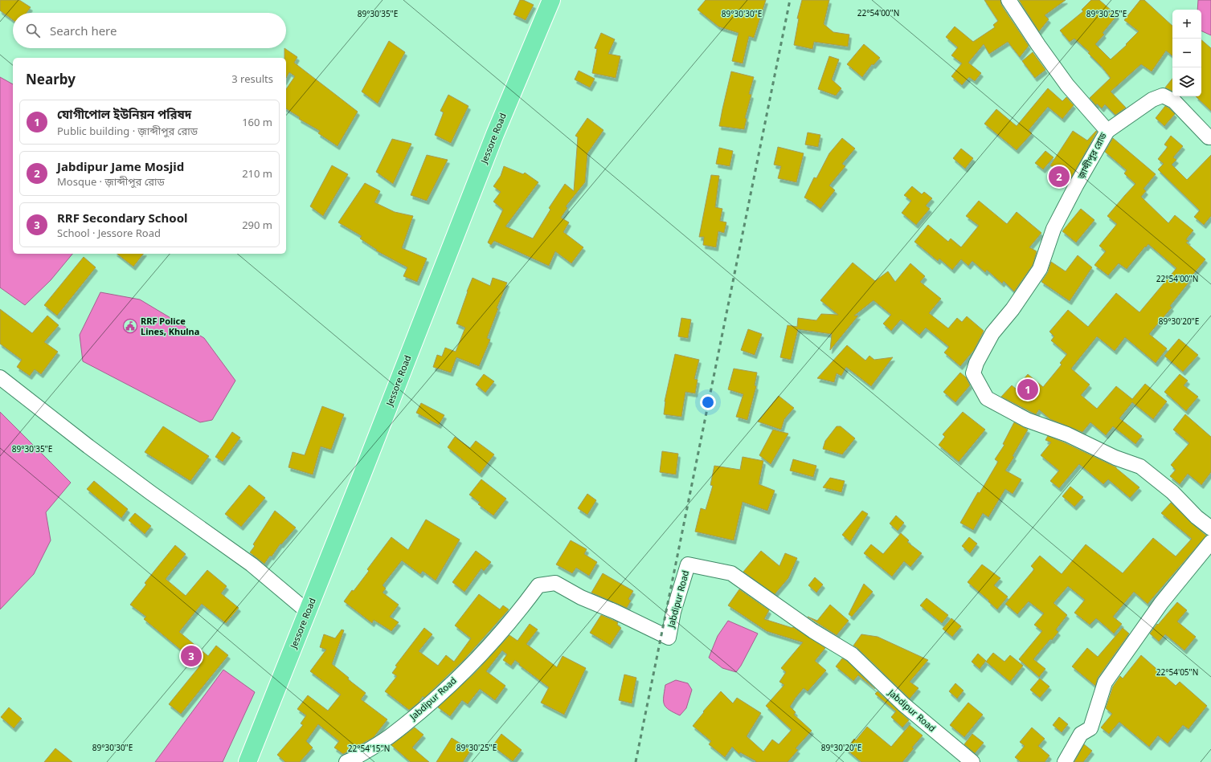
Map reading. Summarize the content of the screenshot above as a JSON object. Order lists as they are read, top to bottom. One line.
{"streets":{"highway":["Jessore Road"],"street":["জ়াব্দীপুর রোড","Jabdipur Road"]},"places":{"public building":["RRF Police Lines, Khulna"]},"page":{"map_buttons":["+","−"],"search":"Search here","heading":["Nearby","3 results"],"list":[{"mark":"1","name":"যোগীপোল ইউনিয়ন পরিষদ","note":"Public building · জ়াব্দীপুর রোড","value":"160 m"},{"mark":"2","name":"Jabdipur Jame Mosjid","note":"Mosque · জ়াব্দীপুর রোড","value":"210 m"},{"mark":"3","name":"RRF Secondary School","note":"School · Jessore Road","value":"290 m"}],"pins":["2","1","3"]},"coordinates":["22°54'00\"N","89°30'35\"E","89°30'30\"E","89°30'25\"E","89°30'20\"E","22°54'05\"N","22°54'15\"N"]}
